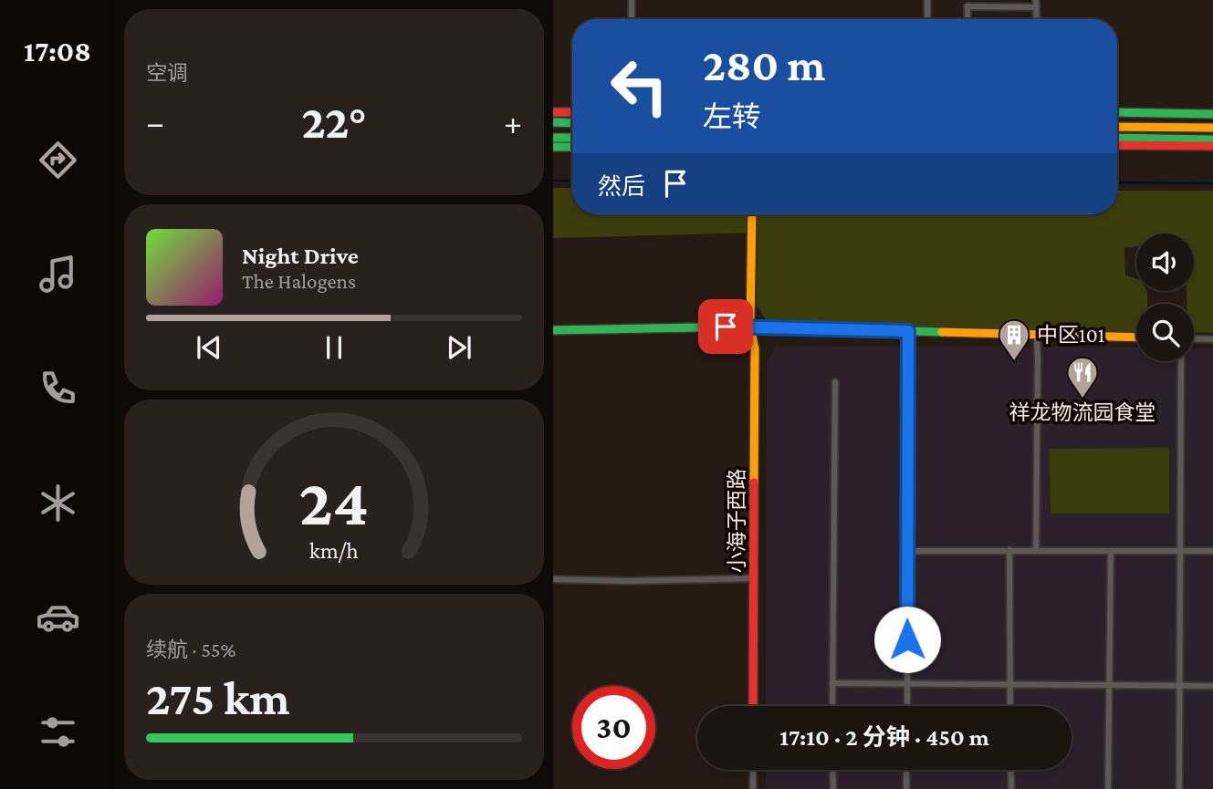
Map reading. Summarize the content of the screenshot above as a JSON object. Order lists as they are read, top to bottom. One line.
{"streets":{"main road":["小海子西路"]},"places":{"building":["中区101"],"restaurant":["祥龙物流园食堂"]},"page":{"tabs":"17:08","tile":["空调",["续航 · 55%","275 km"]],"turn":["280 m","左转"],"heat":["−","22°","+"],"then":"然后","song":["Night Drive","The Halogens"],"limit":"30","trip":"17:10 · 2 分钟 · 450 m","gauge":["24","km/h"]}}
